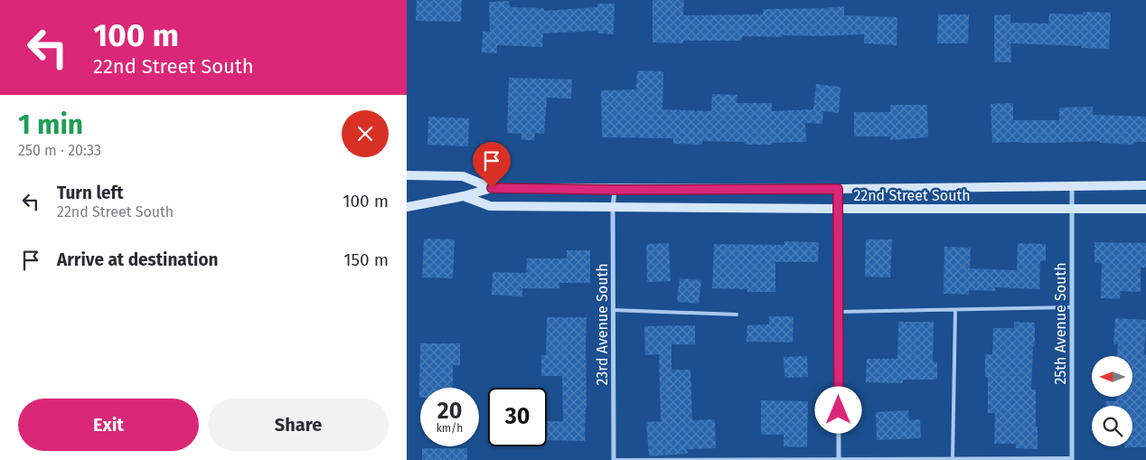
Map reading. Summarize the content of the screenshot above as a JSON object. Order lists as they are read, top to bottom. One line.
{"streets":{"street":["22nd Street South","25th Avenue South","23rd Avenue South"]},"crossings":[["22nd Street South","25th Avenue South"],["22nd Street South","23rd Avenue South"]],"north":"left","page":{"turn":["100 m","22nd Street South"],"heading":["1 min","250 m · 20:33"],"list":[{"name":"Turn left","note":"22nd Street South","value":"100 m"},{"name":"Arrive at destination","value":"150 m"}],"speed":"20 km/h","limit":"30","buttons":["Exit","Share"]}}
